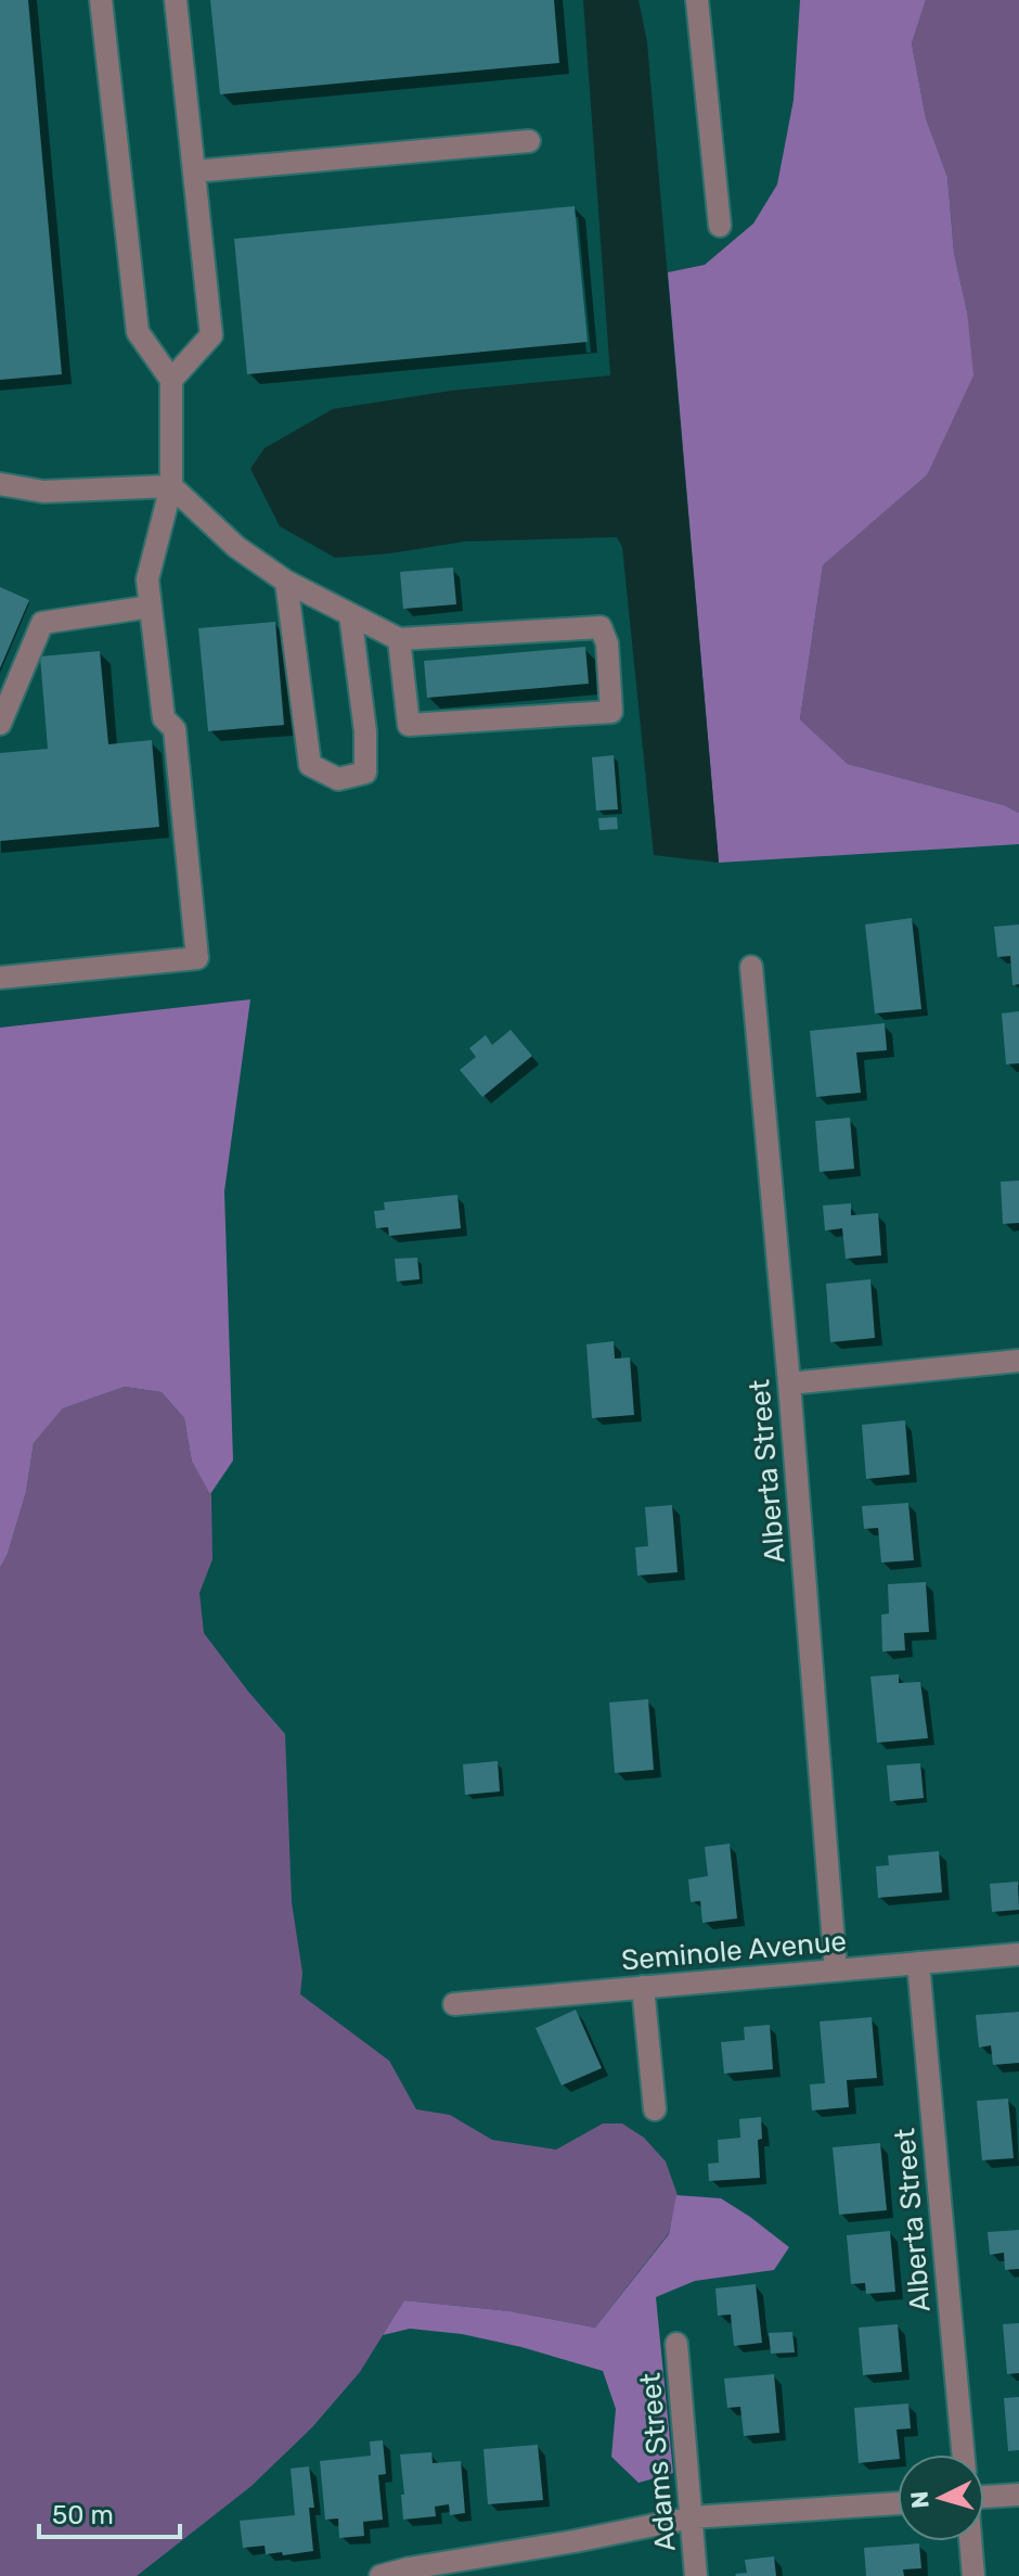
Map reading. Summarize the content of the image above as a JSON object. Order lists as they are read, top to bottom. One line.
{"streets":{"street":["Alberta Street","Seminole Avenue","Adams Street"]},"crossings":[["Alberta Street","Seminole Avenue"]],"scale_bar":"50 m","north":"left"}
